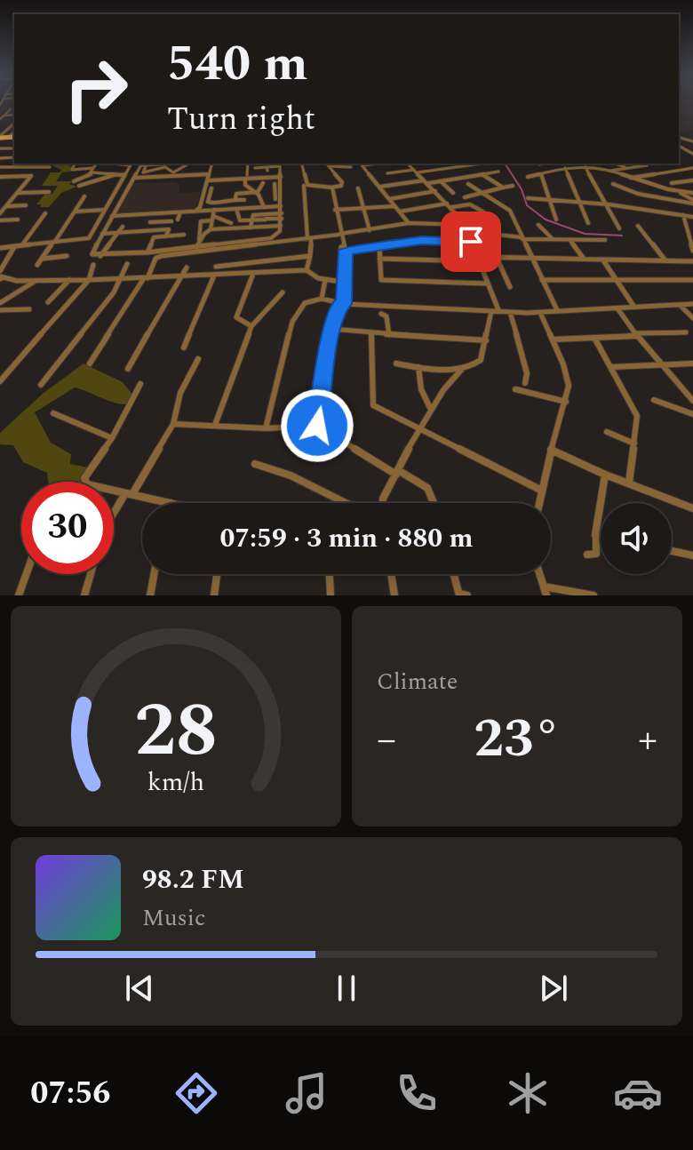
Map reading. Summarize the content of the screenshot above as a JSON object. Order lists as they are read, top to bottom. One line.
{"page":{"turn":["540 m","Turn right"],"limit":"30","trip":"07:59 · 3 min · 880 m","tile":"Climate","heat":["−","23°","+"],"song":["98.2 FM","Music"],"tabs":"07:56","gauge":["28","km/h"]}}
